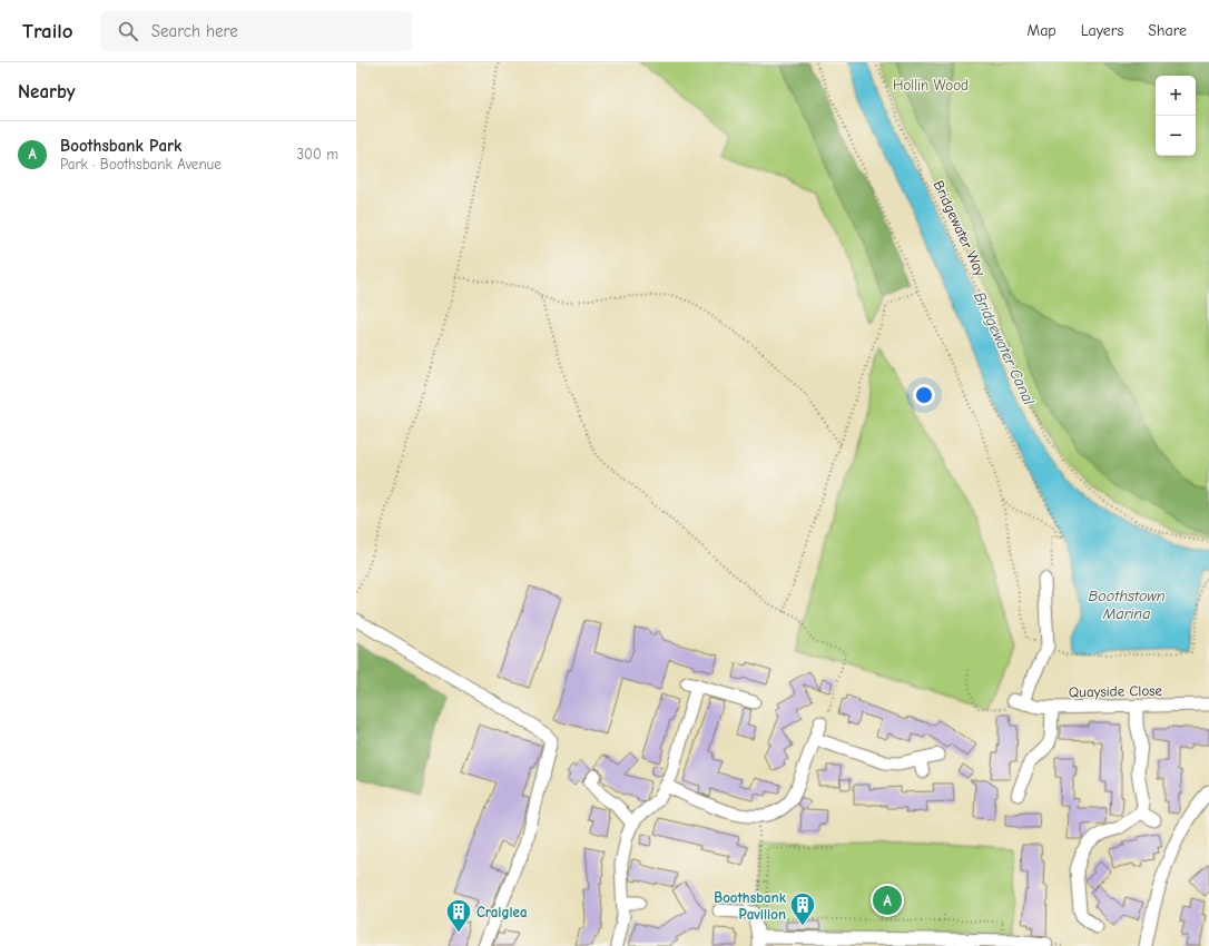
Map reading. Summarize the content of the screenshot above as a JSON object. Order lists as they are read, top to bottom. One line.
{"streets":{"street":["Quayside Close"],"path":["Bridgewater Way"]},"water":["Bridgewater Canal","Boothstown Marina"],"parks":["Hollin Wood"],"places":{"building":["Boothsbank Pavilion","Craiglea"]},"page":{"header":"Trailo","search":"Search here","nav":["Map","Layers","Share"],"heading":"Nearby","map_buttons":["+","−"],"list":[{"mark":"A","name":"Boothsbank Park","note":"Park · Boothsbank Avenue","value":"300 m"}],"pins":"A"}}
